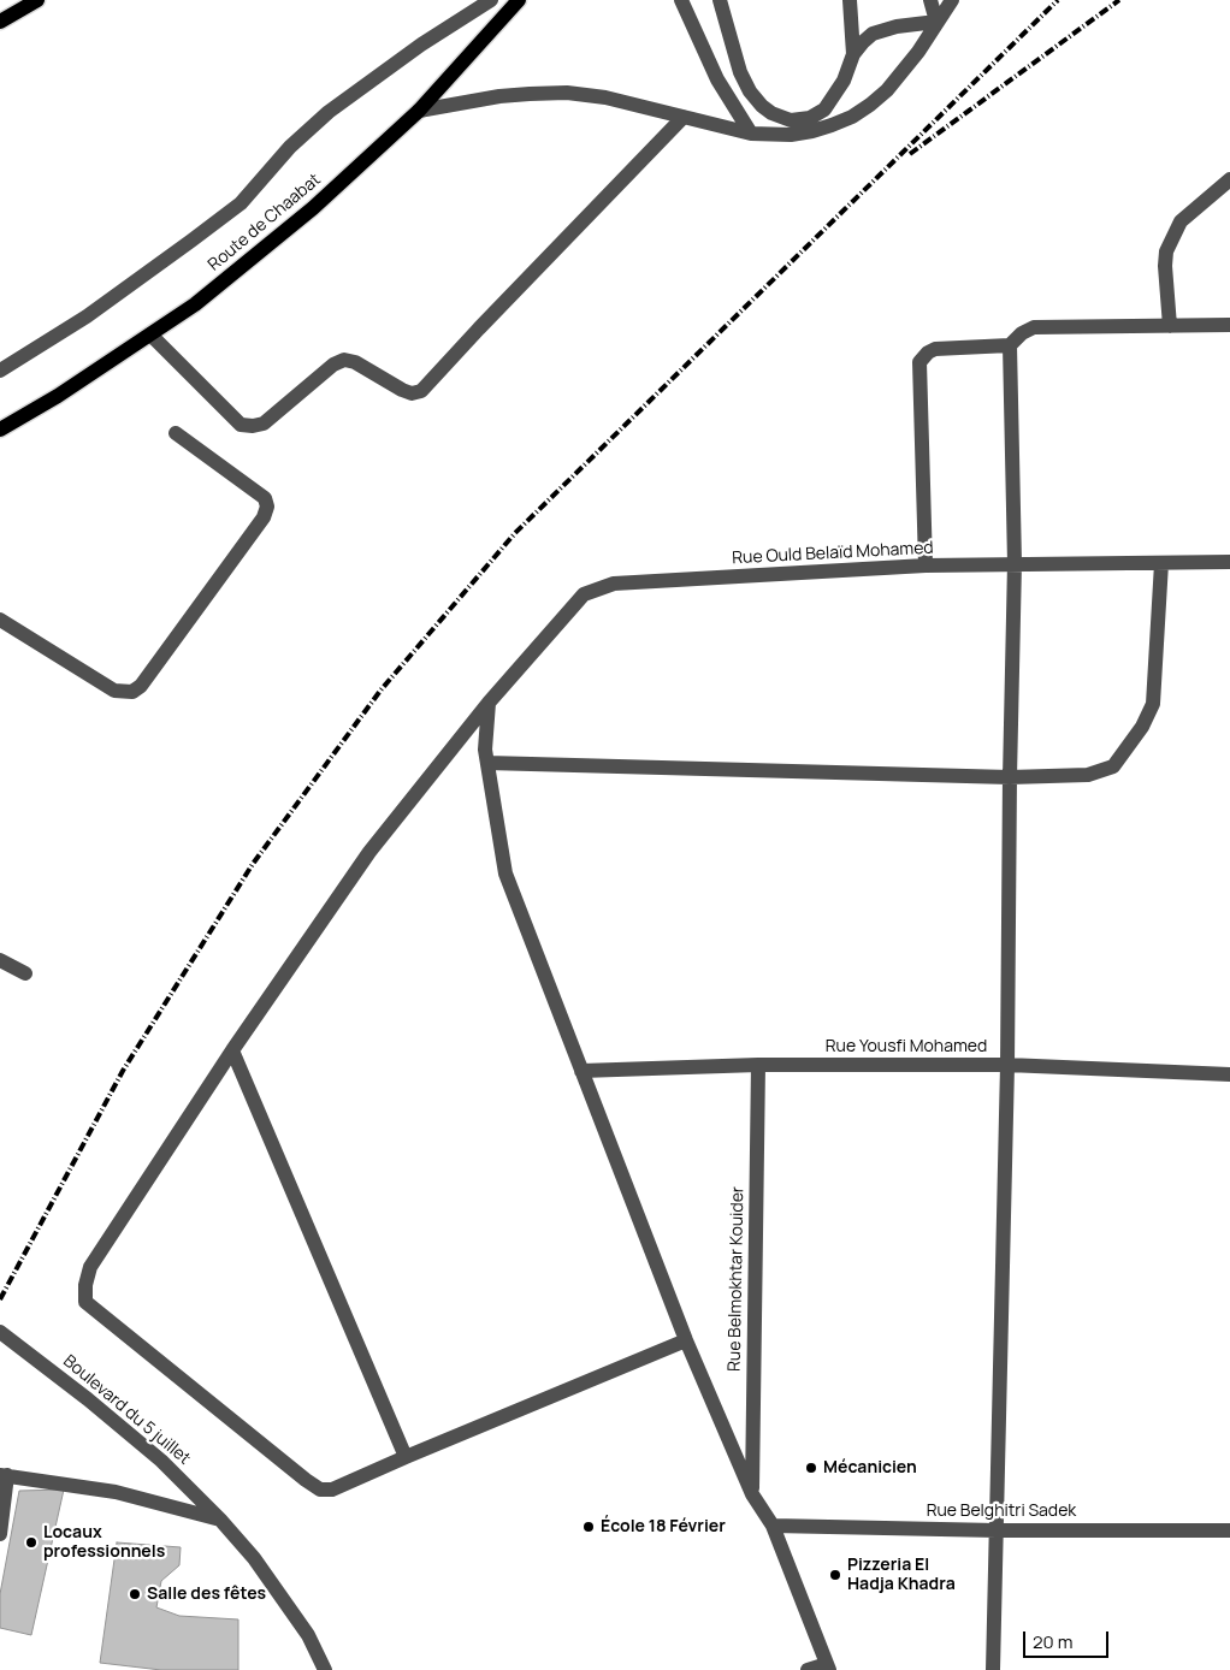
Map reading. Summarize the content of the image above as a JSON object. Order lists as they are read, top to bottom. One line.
{"streets":{"main road":["Route de Chaabat"],"street":["Rue Ould Belaïd Mohamed","Rue Yousfi Mohamed","Rue Belmokhtar Kouider","Boulevard du 5 juillet","Rue Belghitri Sadek"]},"crossings":[["Rue Yousfi Mohamed","Rue Belmokhtar Kouider"]],"places":["Mécanicien","École 18 Février","Locaux professionnels","Pizzeria El Hadja Khadra","Salle des fêtes"],"scale_bar":"20 m"}
